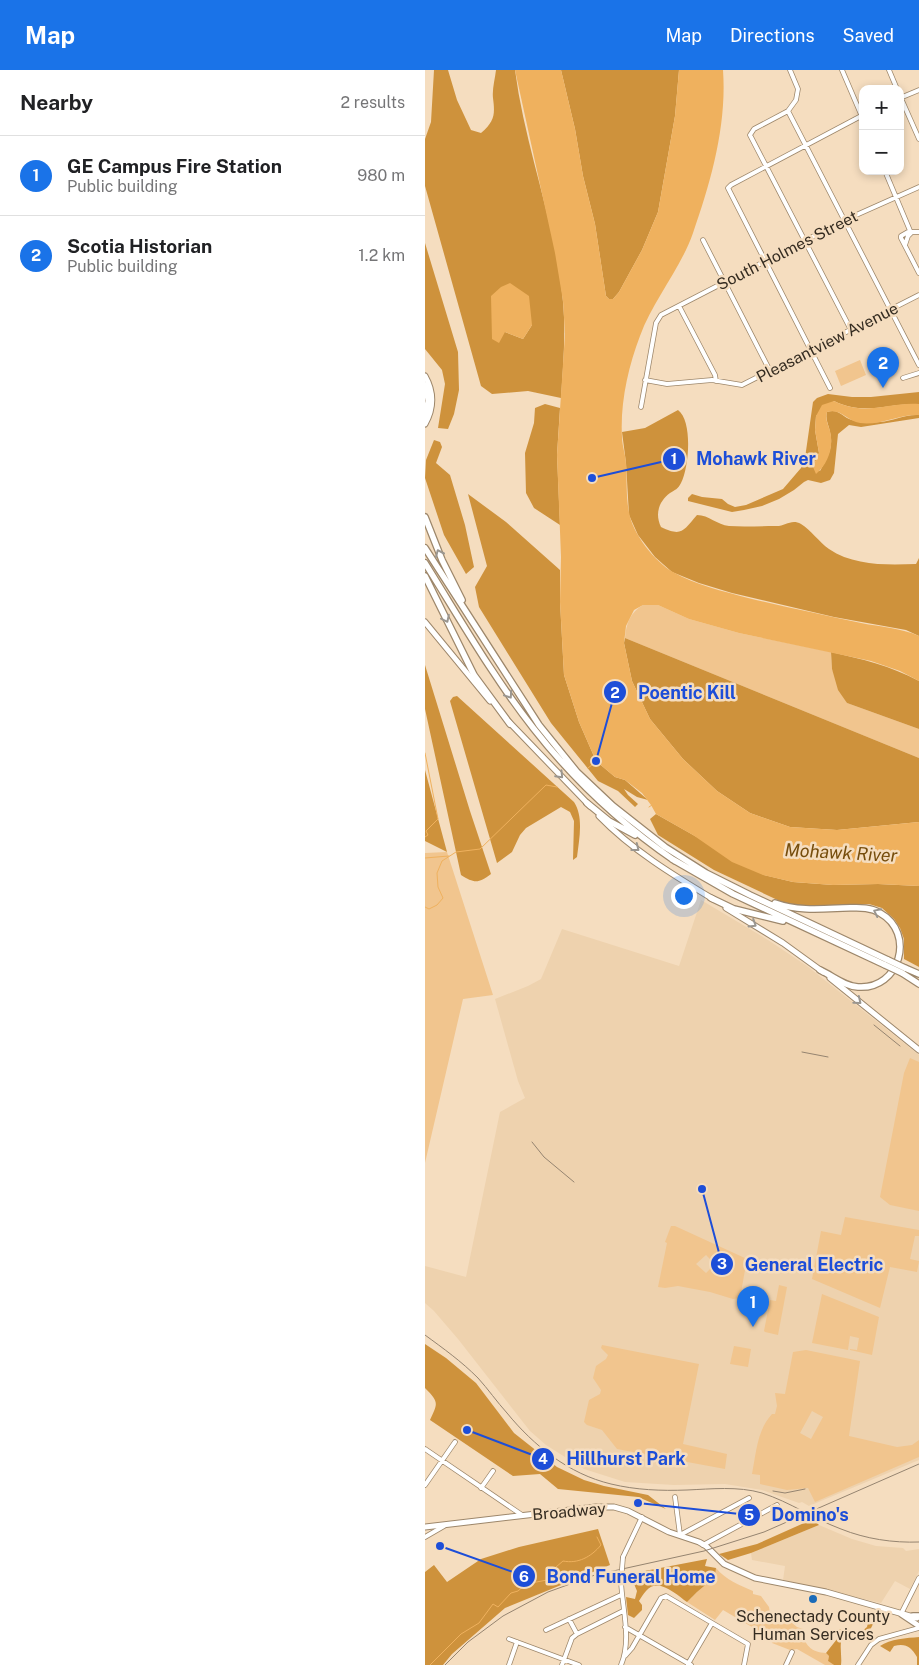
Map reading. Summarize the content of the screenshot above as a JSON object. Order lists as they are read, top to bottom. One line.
{"streets":{"main road":["Broadway"],"street":["South Holmes Street","Pleasantview Avenue"]},"crossings":[["South Holmes Street","Pleasantview Avenue"]],"water":["Mohawk River"],"places":["Mohawk River","Poentic Kill","General Electric","Hillhurst Park","Domino's","Bond Funeral Home","Schenectady County Human Services"],"page":{"header":"Map","nav":["Map","Directions","Saved"],"heading":["Nearby","2 results"],"map_buttons":["+","−"],"list":[{"mark":"1","name":"GE Campus Fire Station","note":"Public building","value":"980 m"},{"mark":"2","name":"Scotia Historian","note":"Public building","value":"1.2 km"}],"pins":["2","1"]}}
